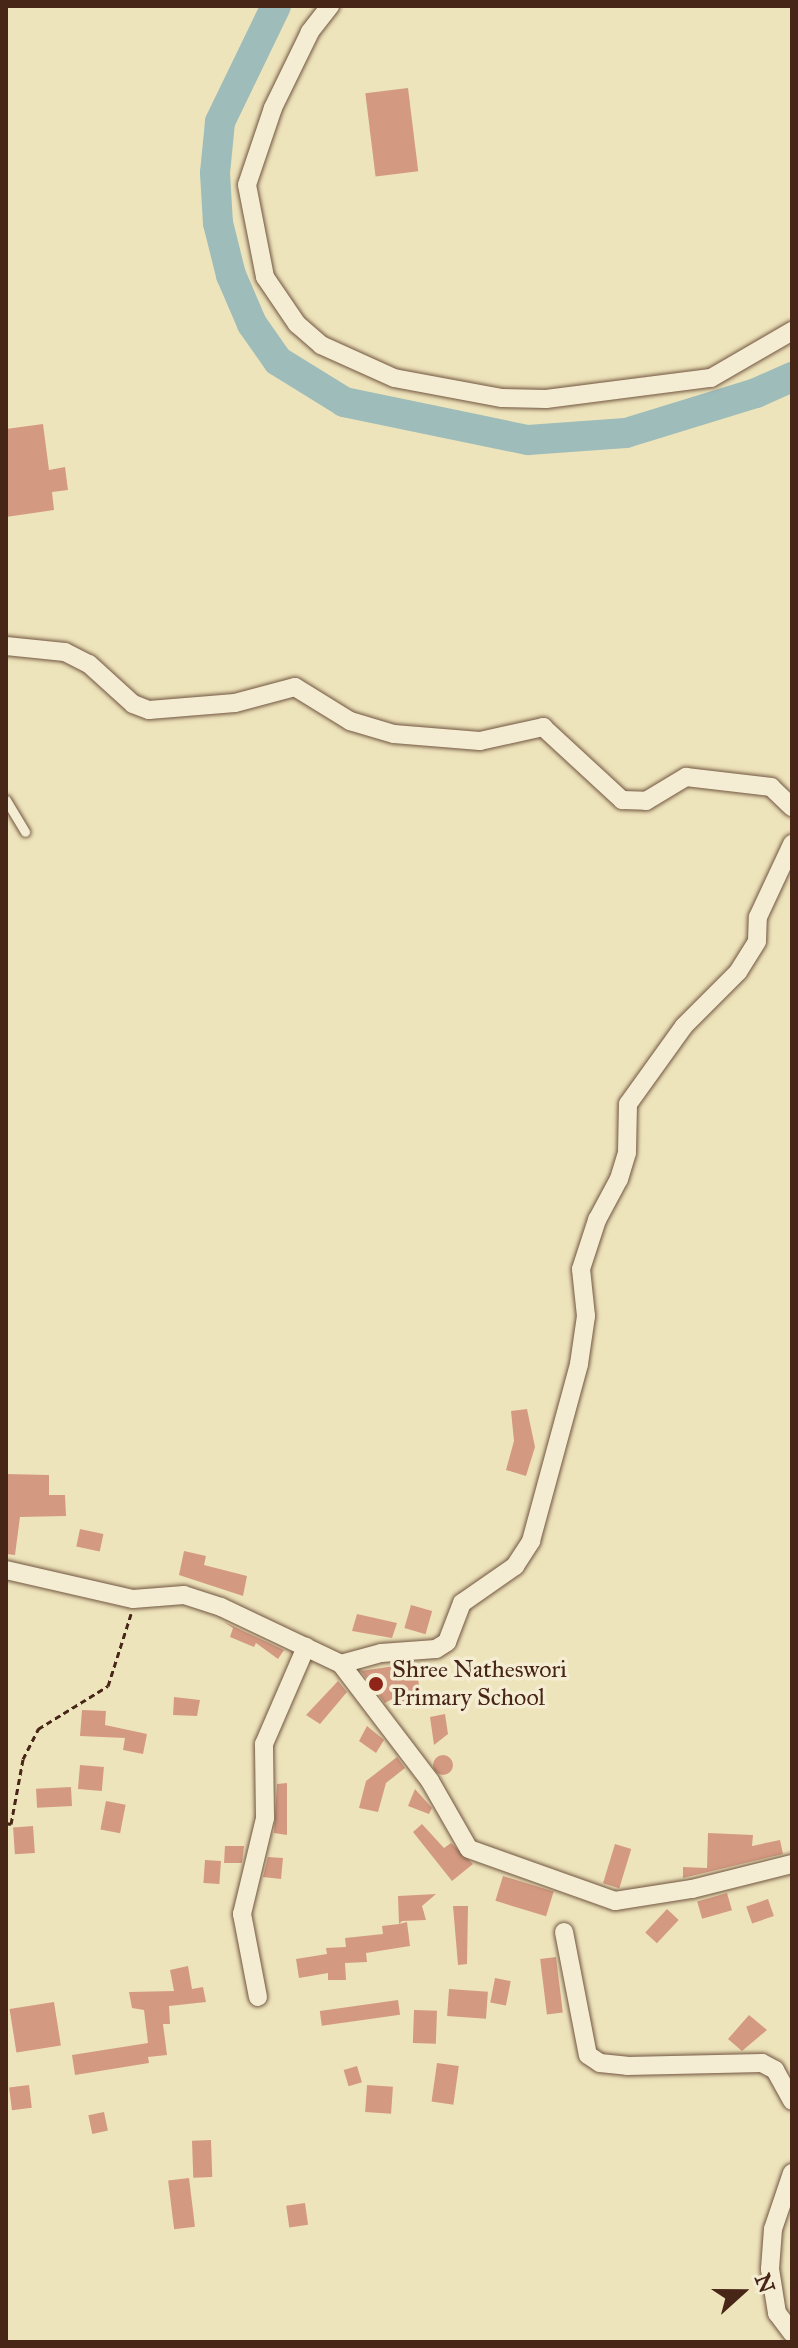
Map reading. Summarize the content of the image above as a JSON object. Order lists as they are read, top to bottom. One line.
{"places":["Shree Natheswori Primary School"],"north":"right"}
